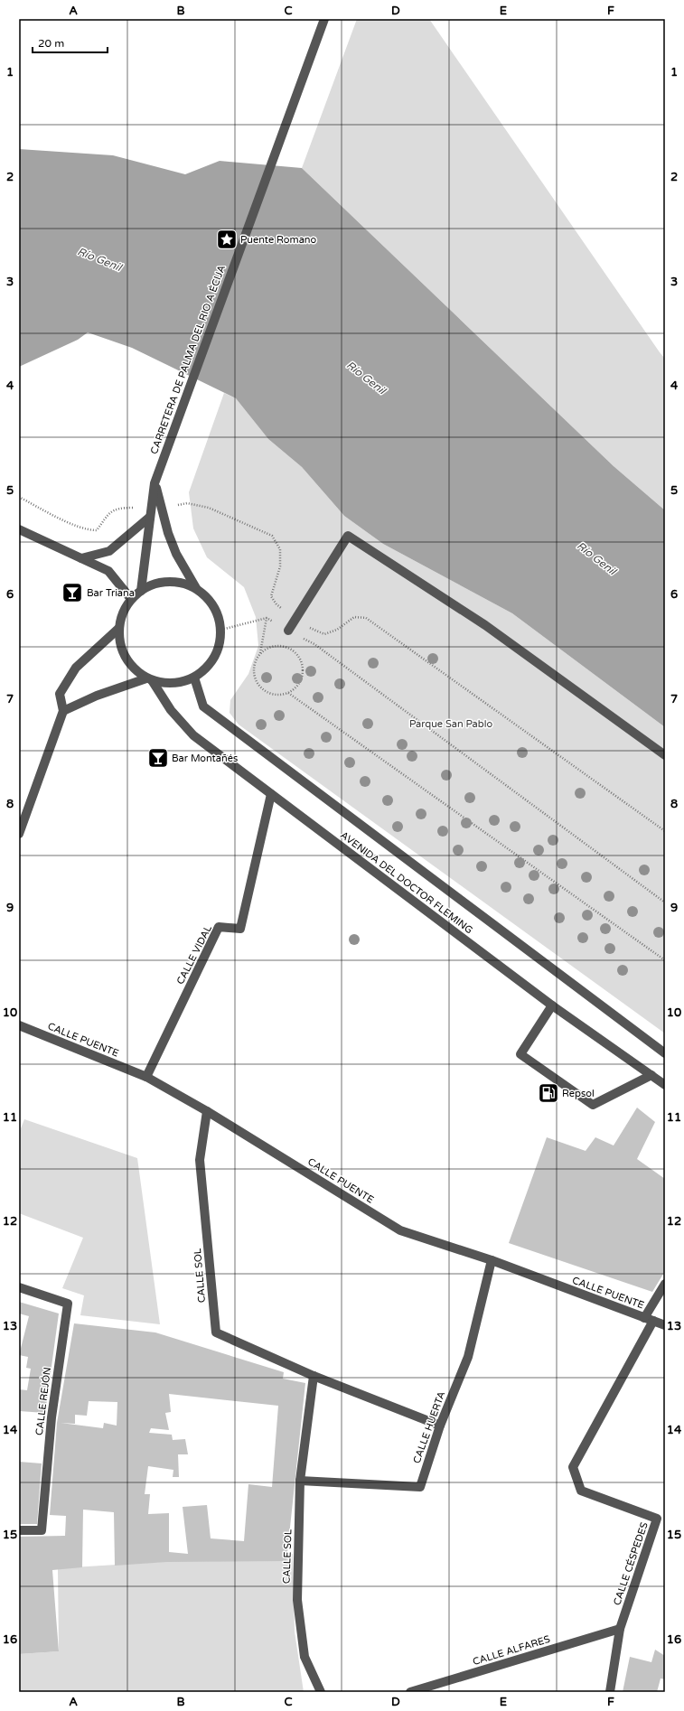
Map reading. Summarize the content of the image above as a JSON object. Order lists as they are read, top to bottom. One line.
{"streets":{"street":["CARRETERA DE PALMA DEL RIO A ÉCIJA","AVENIDA DEL DOCTOR FLEMING","CALLE VIDAL","CALLE PUENTE","CALLE SOL","CALLE REJÓN","CALLE HUERTA","CALLE CÉSPEDES","CALLE ALFARES"]},"crossings":[["CARRETERA DE PALMA DEL RIO A ÉCIJA","AVENIDA DEL DOCTOR FLEMING"],["AVENIDA DEL DOCTOR FLEMING","CALLE VIDAL"],["CALLE VIDAL","CALLE PUENTE"],["CALLE PUENTE","CALLE SOL"],["CALLE PUENTE","CALLE HUERTA"],["CALLE PUENTE","CALLE CÉSPEDES"],["CALLE SOL","CALLE HUERTA"],["CALLE CÉSPEDES","CALLE ALFARES"]],"water":["Río Genil"],"parks":["Parque San Pablo"],"places":{"place":["Puente Romano"],"bar":["Bar Triana","Bar Montañés"],"fuel station":["Repsol"]},"scale_bar":"20 m","grid":{"columns":["A","B","C","D","E","F"],"rows":["1","2","3","4","5","6","7","8","9","10","11","12","13","14","15","16"]}}
